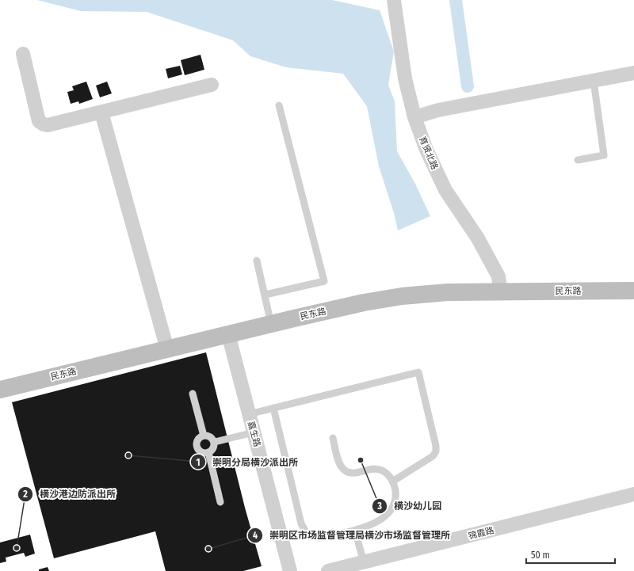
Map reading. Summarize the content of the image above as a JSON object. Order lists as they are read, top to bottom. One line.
{"streets":{"street":["育贤北路","民东路","嘉生路","锦霞路"]},"crossings":[["育贤北路","民东路"],["民东路","嘉生路"]],"places":["崇明分局横沙派出所","横沙幼儿园","横沙港边防派出所","崇明区市场监督管理局横沙市场监督管理所"],"scale_bar":"50 m"}
